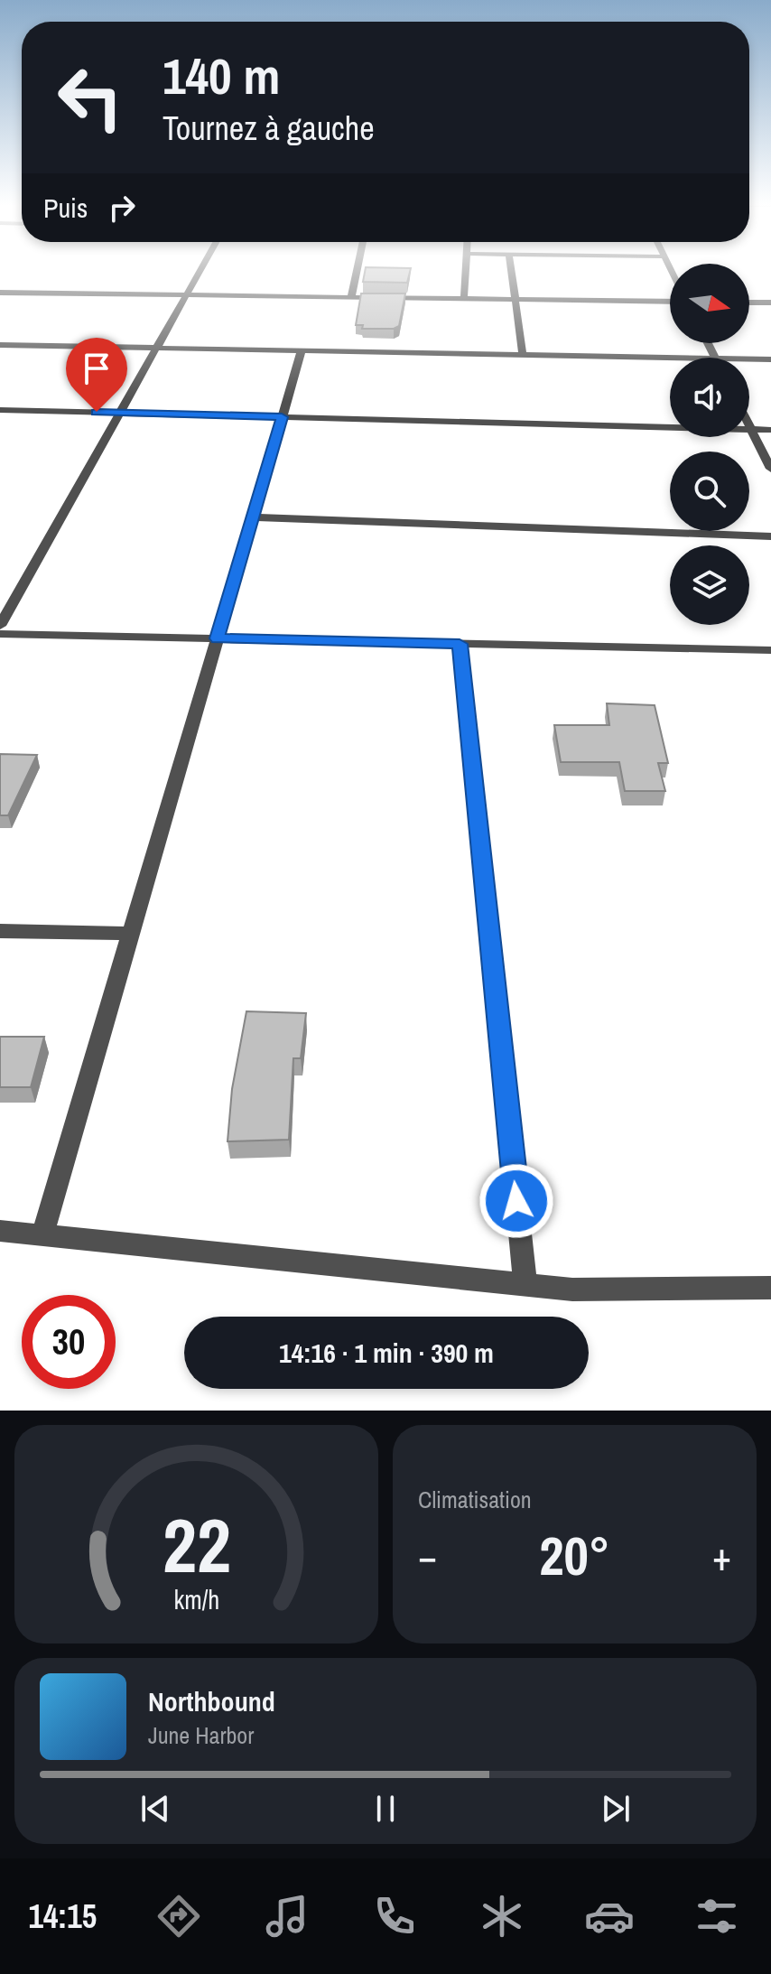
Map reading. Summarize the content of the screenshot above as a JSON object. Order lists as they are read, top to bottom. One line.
{"north":"right","page":{"turn":["140 m","Tournez à gauche"],"then":"Puis","limit":"30","trip":"14:16 · 1 min · 390 m","tile":"Climatisation","heat":["−","20°","+"],"song":["Northbound","June Harbor"],"tabs":"14:15","gauge":["22","km/h"]}}
